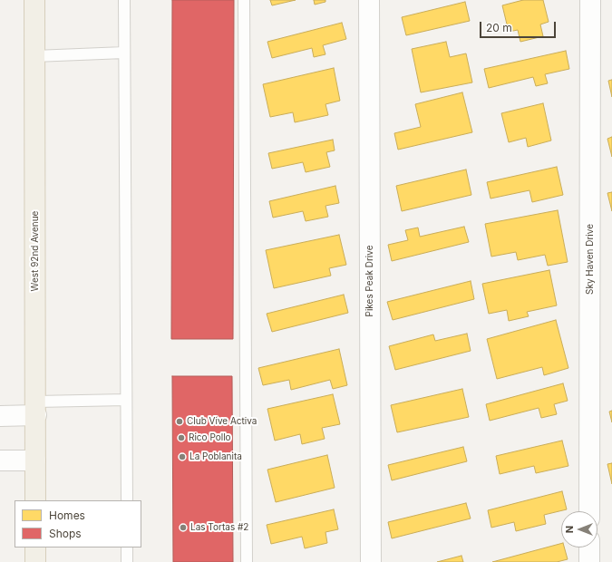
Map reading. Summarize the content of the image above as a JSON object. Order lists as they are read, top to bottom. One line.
{"streets":{"main road":["West 92nd Avenue"],"street":["Sky Haven Drive","Pikes Peak Drive"]},"places":["Club Vive Activa","Rico Pollo","La Poblanita","Las Tortas #2"],"legend":["Homes","Shops"],"scale_bar":"20 m","north":"left"}
